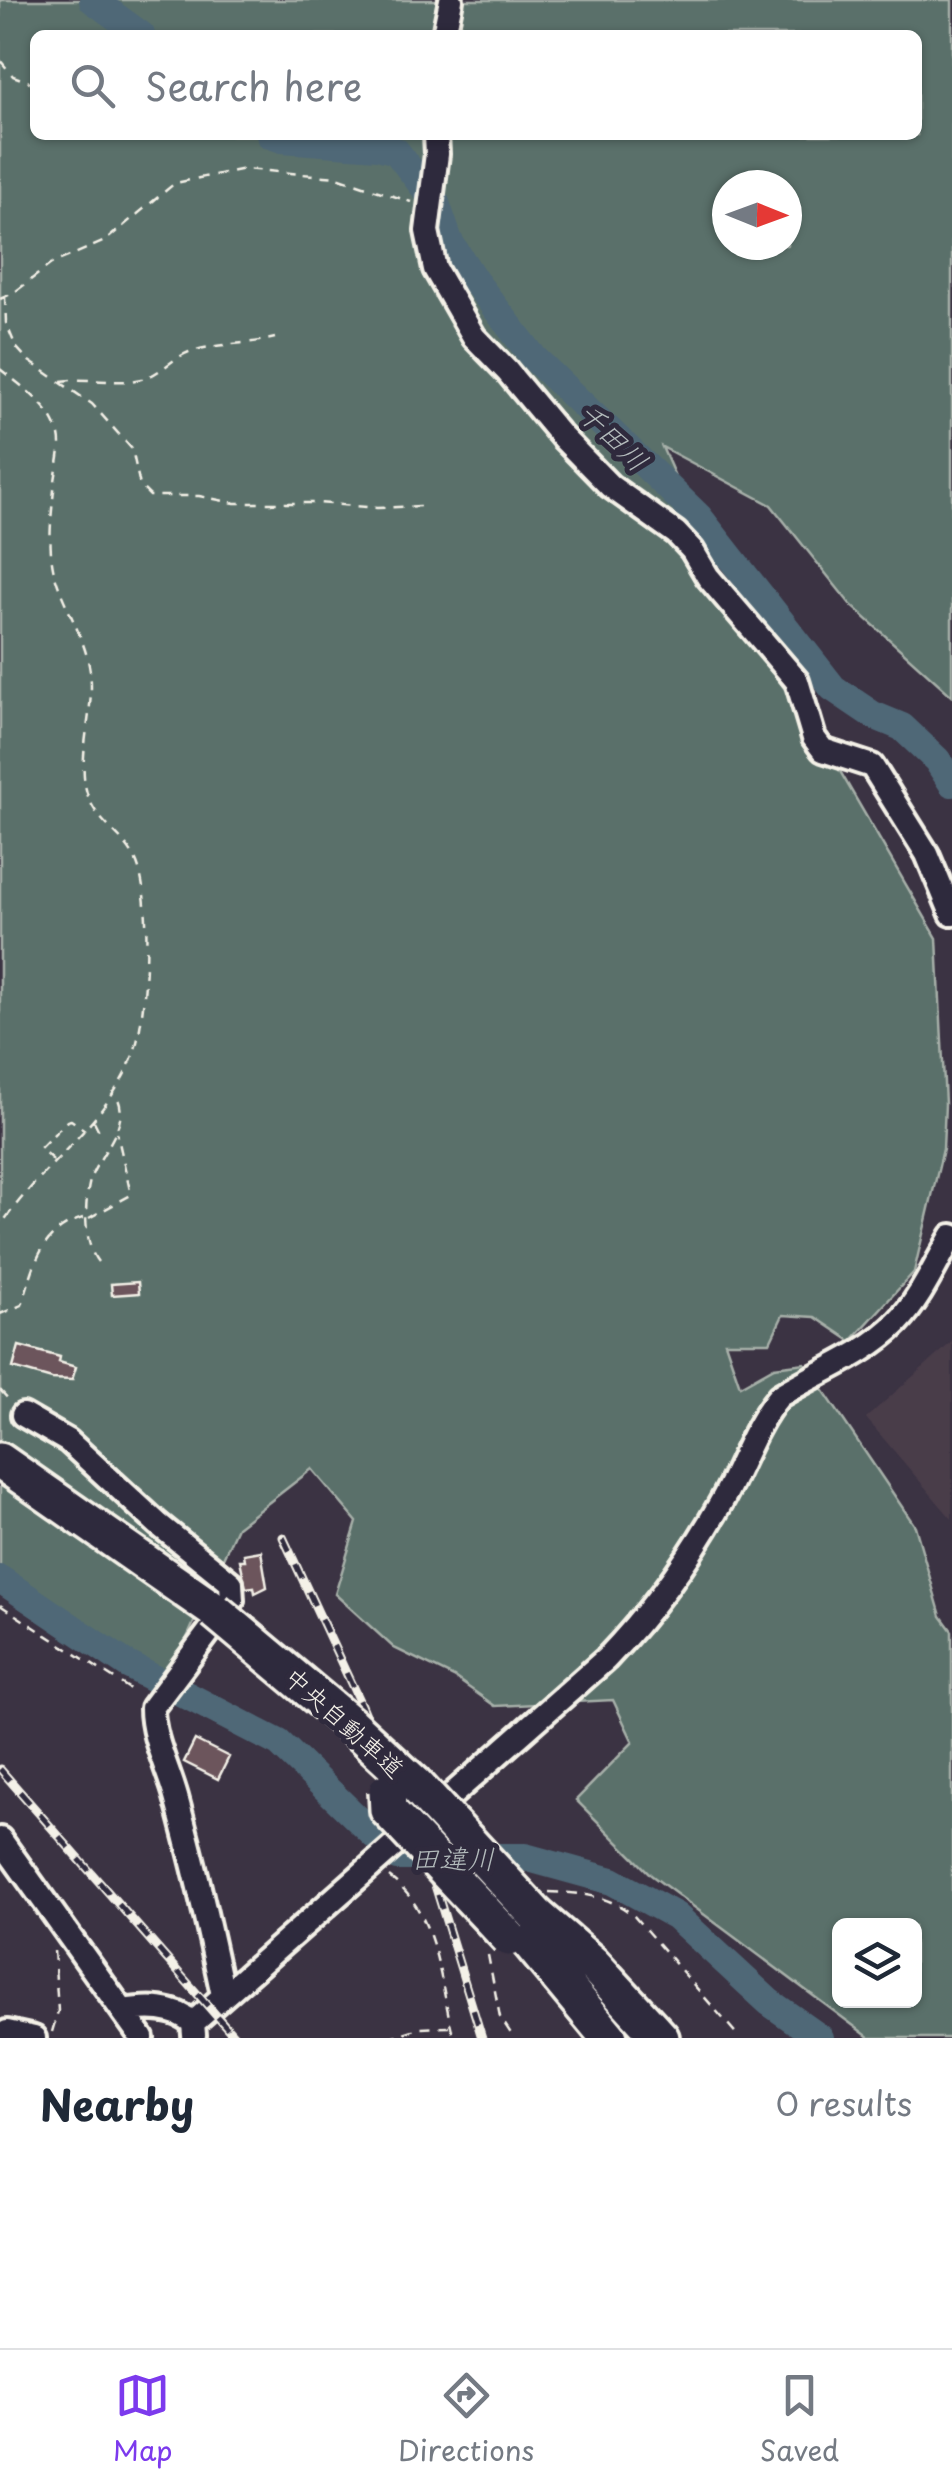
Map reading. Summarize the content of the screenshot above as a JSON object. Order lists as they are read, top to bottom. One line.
{"streets":{"highway":["中央自動車道"]},"water":["千田川","田違川"],"north":"right","page":{"search":"Search here","heading":["Nearby","0 results"],"nav":["Map","Directions","Saved"]}}
